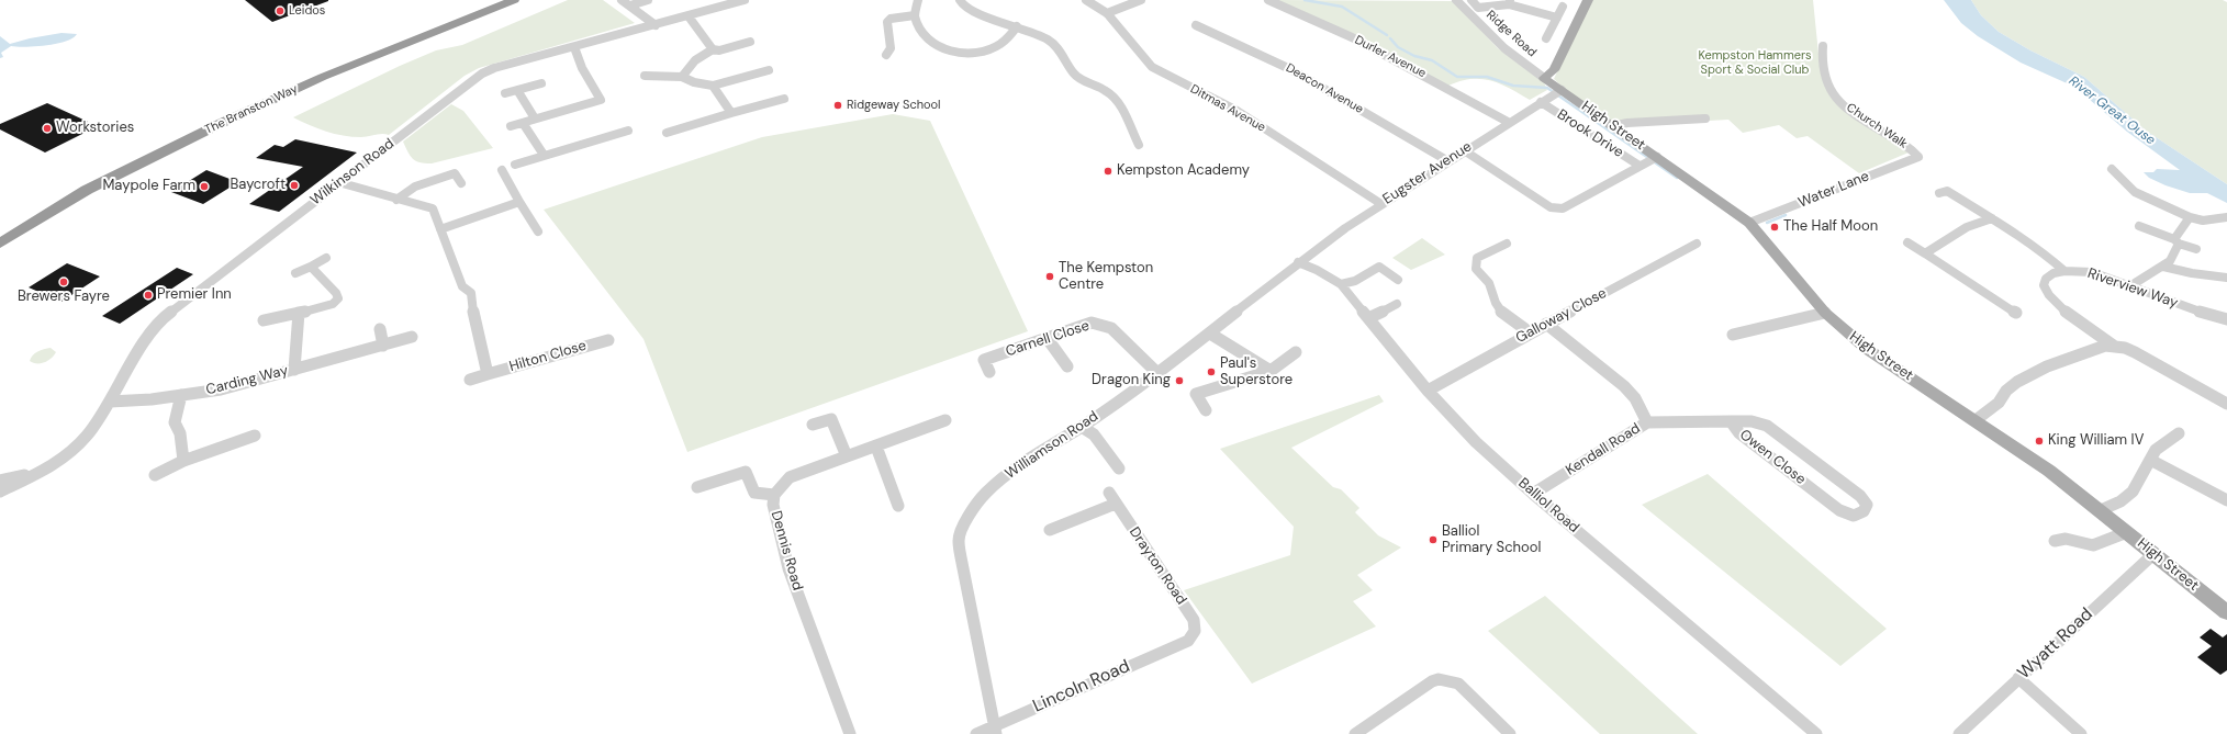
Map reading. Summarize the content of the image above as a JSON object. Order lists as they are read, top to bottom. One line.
{"streets":{"highway":["The Branston Way"],"main road":["High Street"],"street":["Ridge Road","Durler Avenue","Deacon Avenue","Ditmas Avenue","Church Walk","Brook Drive","Wilkinson Road","Eugster Avenue","Water Lane","Riverview Way","Galloway Close","Carnell Close","Hilton Close","Carding Way","Williamson Road","Kendall Road","Owen Close","Balliol Road","Dennis Road","Drayton Road","Wyatt Road","Lincoln Road"]},"crossings":[["Ridge Road","High Street"],["Ridge Road","Eugster Avenue"],["Durler Avenue","Eugster Avenue"],["Deacon Avenue","Eugster Avenue"],["Ditmas Avenue","Eugster Avenue"],["High Street","Eugster Avenue"],["High Street","Water Lane"],["High Street","Wyatt Road"],["Church Walk","Water Lane"],["Brook Drive","Eugster Avenue"],["Wilkinson Road","Carding Way"],["Eugster Avenue","Williamson Road"],["Eugster Avenue","Balliol Road"],["Galloway Close","Balliol Road"],["Carnell Close","Williamson Road"],["Williamson Road","Balliol Road"],["Williamson Road","Lincoln Road"],["Kendall Road","Owen Close"],["Kendall Road","Balliol Road"],["Drayton Road","Lincoln Road"]],"water":["River Great Ouse"],"parks":["Kempston Hammers Sport & Social Club"],"places":["Leidos","Ridgeway School","Workstories","Kempston Academy","Baycroft","Maypole Farm","The Half Moon","The Kempston Centre","Brewers Fayre","Premier Inn","Paul's Superstore","Dragon King","King William IV","Balliol Primary School"]}
